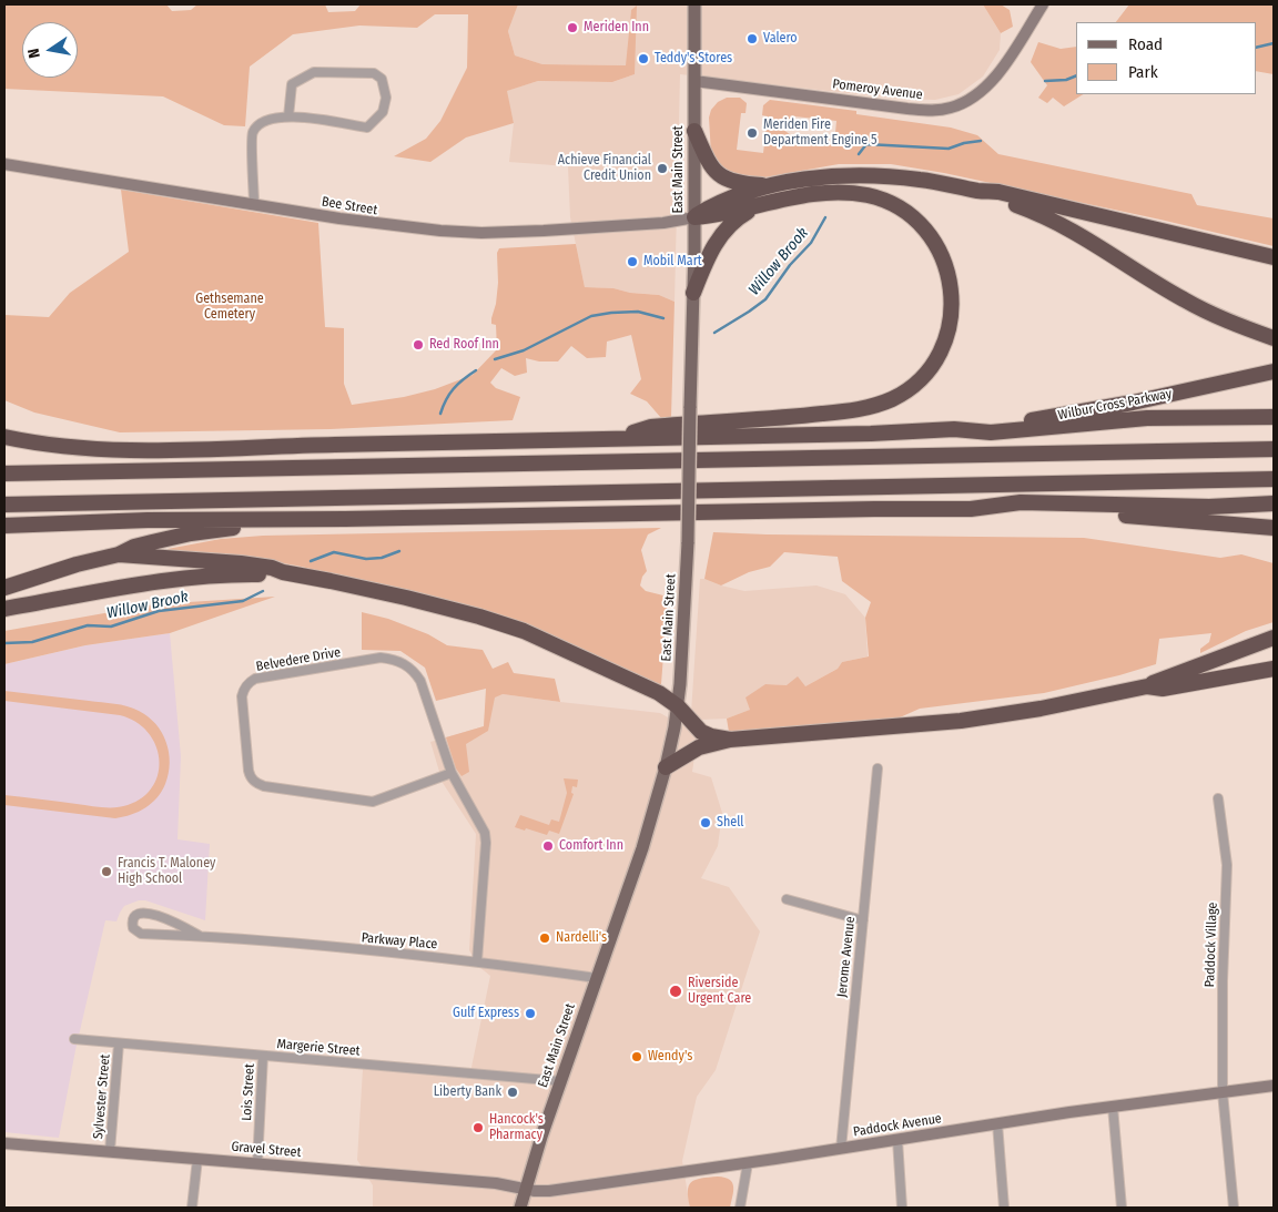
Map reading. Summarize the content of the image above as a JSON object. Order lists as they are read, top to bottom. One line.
{"streets":{"highway":["Wilbur Cross Parkway"],"main road":["Pomeroy Avenue","East Main Street","Bee Street","Paddock Avenue","Gravel Street"],"street":["Belvedere Drive","Parkway Place","Paddock Village","Jerome Avenue","Margerie Street","Lois Street","Sylvester Street"]},"crossings":[["Pomeroy Avenue","East Main Street"],["East Main Street","Bee Street"],["East Main Street","Parkway Place"],["East Main Street","Margerie Street"],["East Main Street","Paddock Avenue"],["East Main Street","Gravel Street"],["Belvedere Drive","Parkway Place"],["Paddock Village","Paddock Avenue"],["Jerome Avenue","Paddock Avenue"],["Margerie Street","Lois Street"],["Margerie Street","Sylvester Street"],["Lois Street","Gravel Street"],["Sylvester Street","Gravel Street"],["Paddock Avenue","Gravel Street"]],"water":["Willow Brook"],"parks":["Gethsemane Cemetery"],"places":["Meriden Inn","Valero","Teddy's Stores","Meriden Fire Department Engine 5","Achieve Financial Credit Union","Mobil Mart","Red Roof Inn","Shell","Comfort Inn","Francis T. Maloney High School","Nardelli's","Riverside Urgent Care","Gulf Express","Wendy's","Liberty Bank","Hancock's Pharmacy"],"legend":["Road","Park"],"north":"left"}
